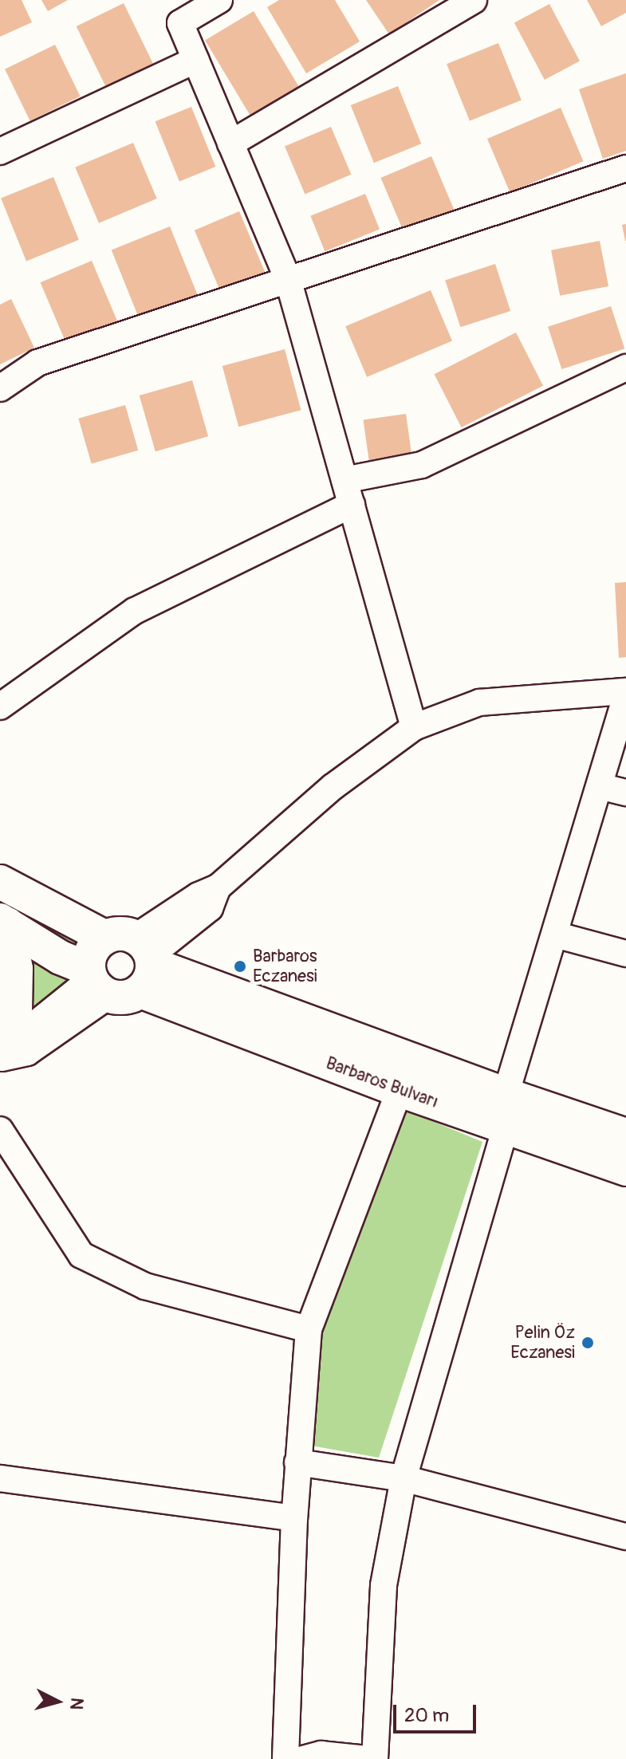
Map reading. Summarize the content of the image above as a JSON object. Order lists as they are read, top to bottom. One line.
{"streets":{"street":["Barbaros Bulvarı"]},"places":["Barbaros Eczanesi","Pelin Öz Eczanesi"],"scale_bar":"20 m","north":"right"}
